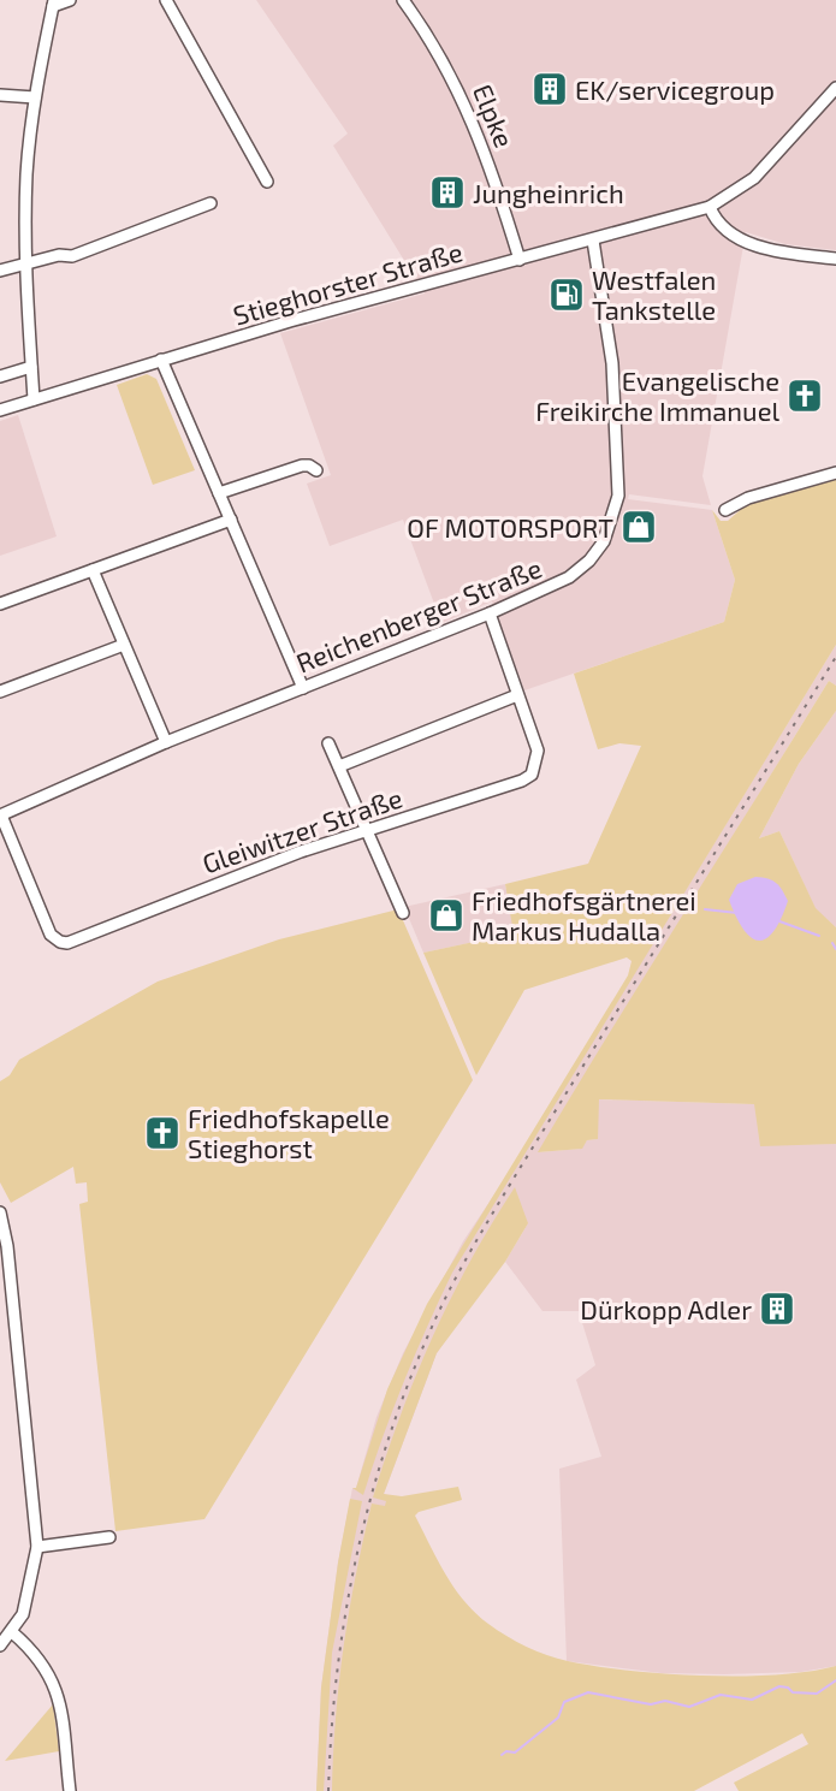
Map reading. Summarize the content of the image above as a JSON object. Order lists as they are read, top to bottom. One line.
{"streets":{"street":["Elpke","Stieghorster Straße","Reichenberger Straße","Gleiwitzer Straße"]},"crossings":[["Elpke","Stieghorster Straße"],["Stieghorster Straße","Reichenberger Straße"],["Reichenberger Straße","Gleiwitzer Straße"]],"places":{"building":["EK/servicegroup","Jungheinrich","Dürkopp Adler"],"fuel station":["Westfalen Tankstelle"],"church":["Evangelische Freikirche Immanuel","Friedhofskapelle Stieghorst"],"shop":["OF MOTORSPORT","Friedhofsgärtnerei Markus Hudalla"]}}
